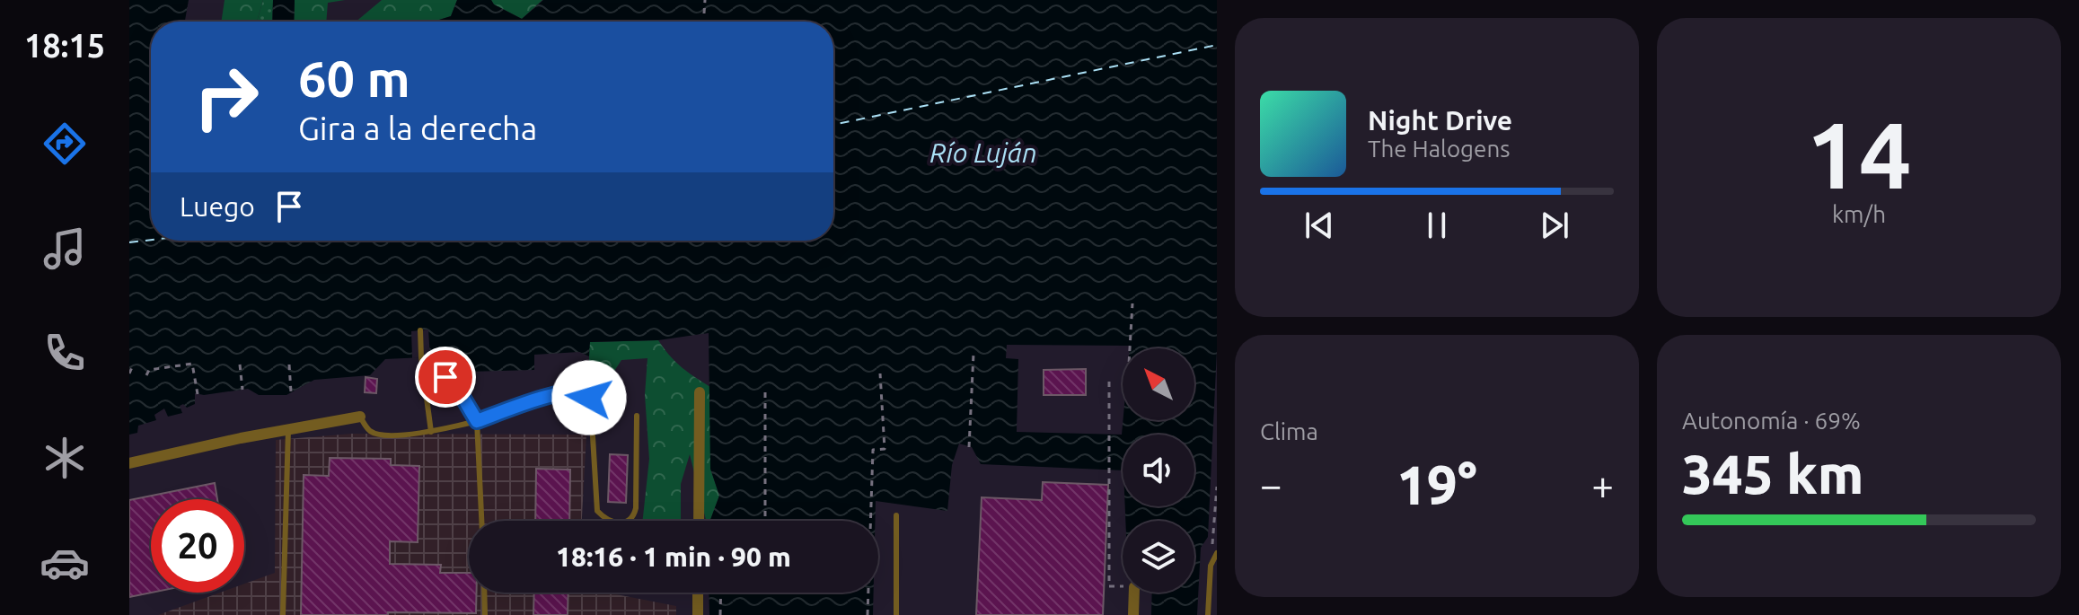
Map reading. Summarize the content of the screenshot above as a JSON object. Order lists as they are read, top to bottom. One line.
{"water":["Río Luján"],"north":"top left","page":{"tabs":"18:15","tile":[["14","km/h"],"Clima",["Autonomía · 69%","345 km"]],"turn":["60 m","Gira a la derecha"],"song":["Night Drive","The Halogens"],"then":"Luego","heat":["−","19°","+"],"limit":"20","trip":"18:16 · 1 min · 90 m"}}
